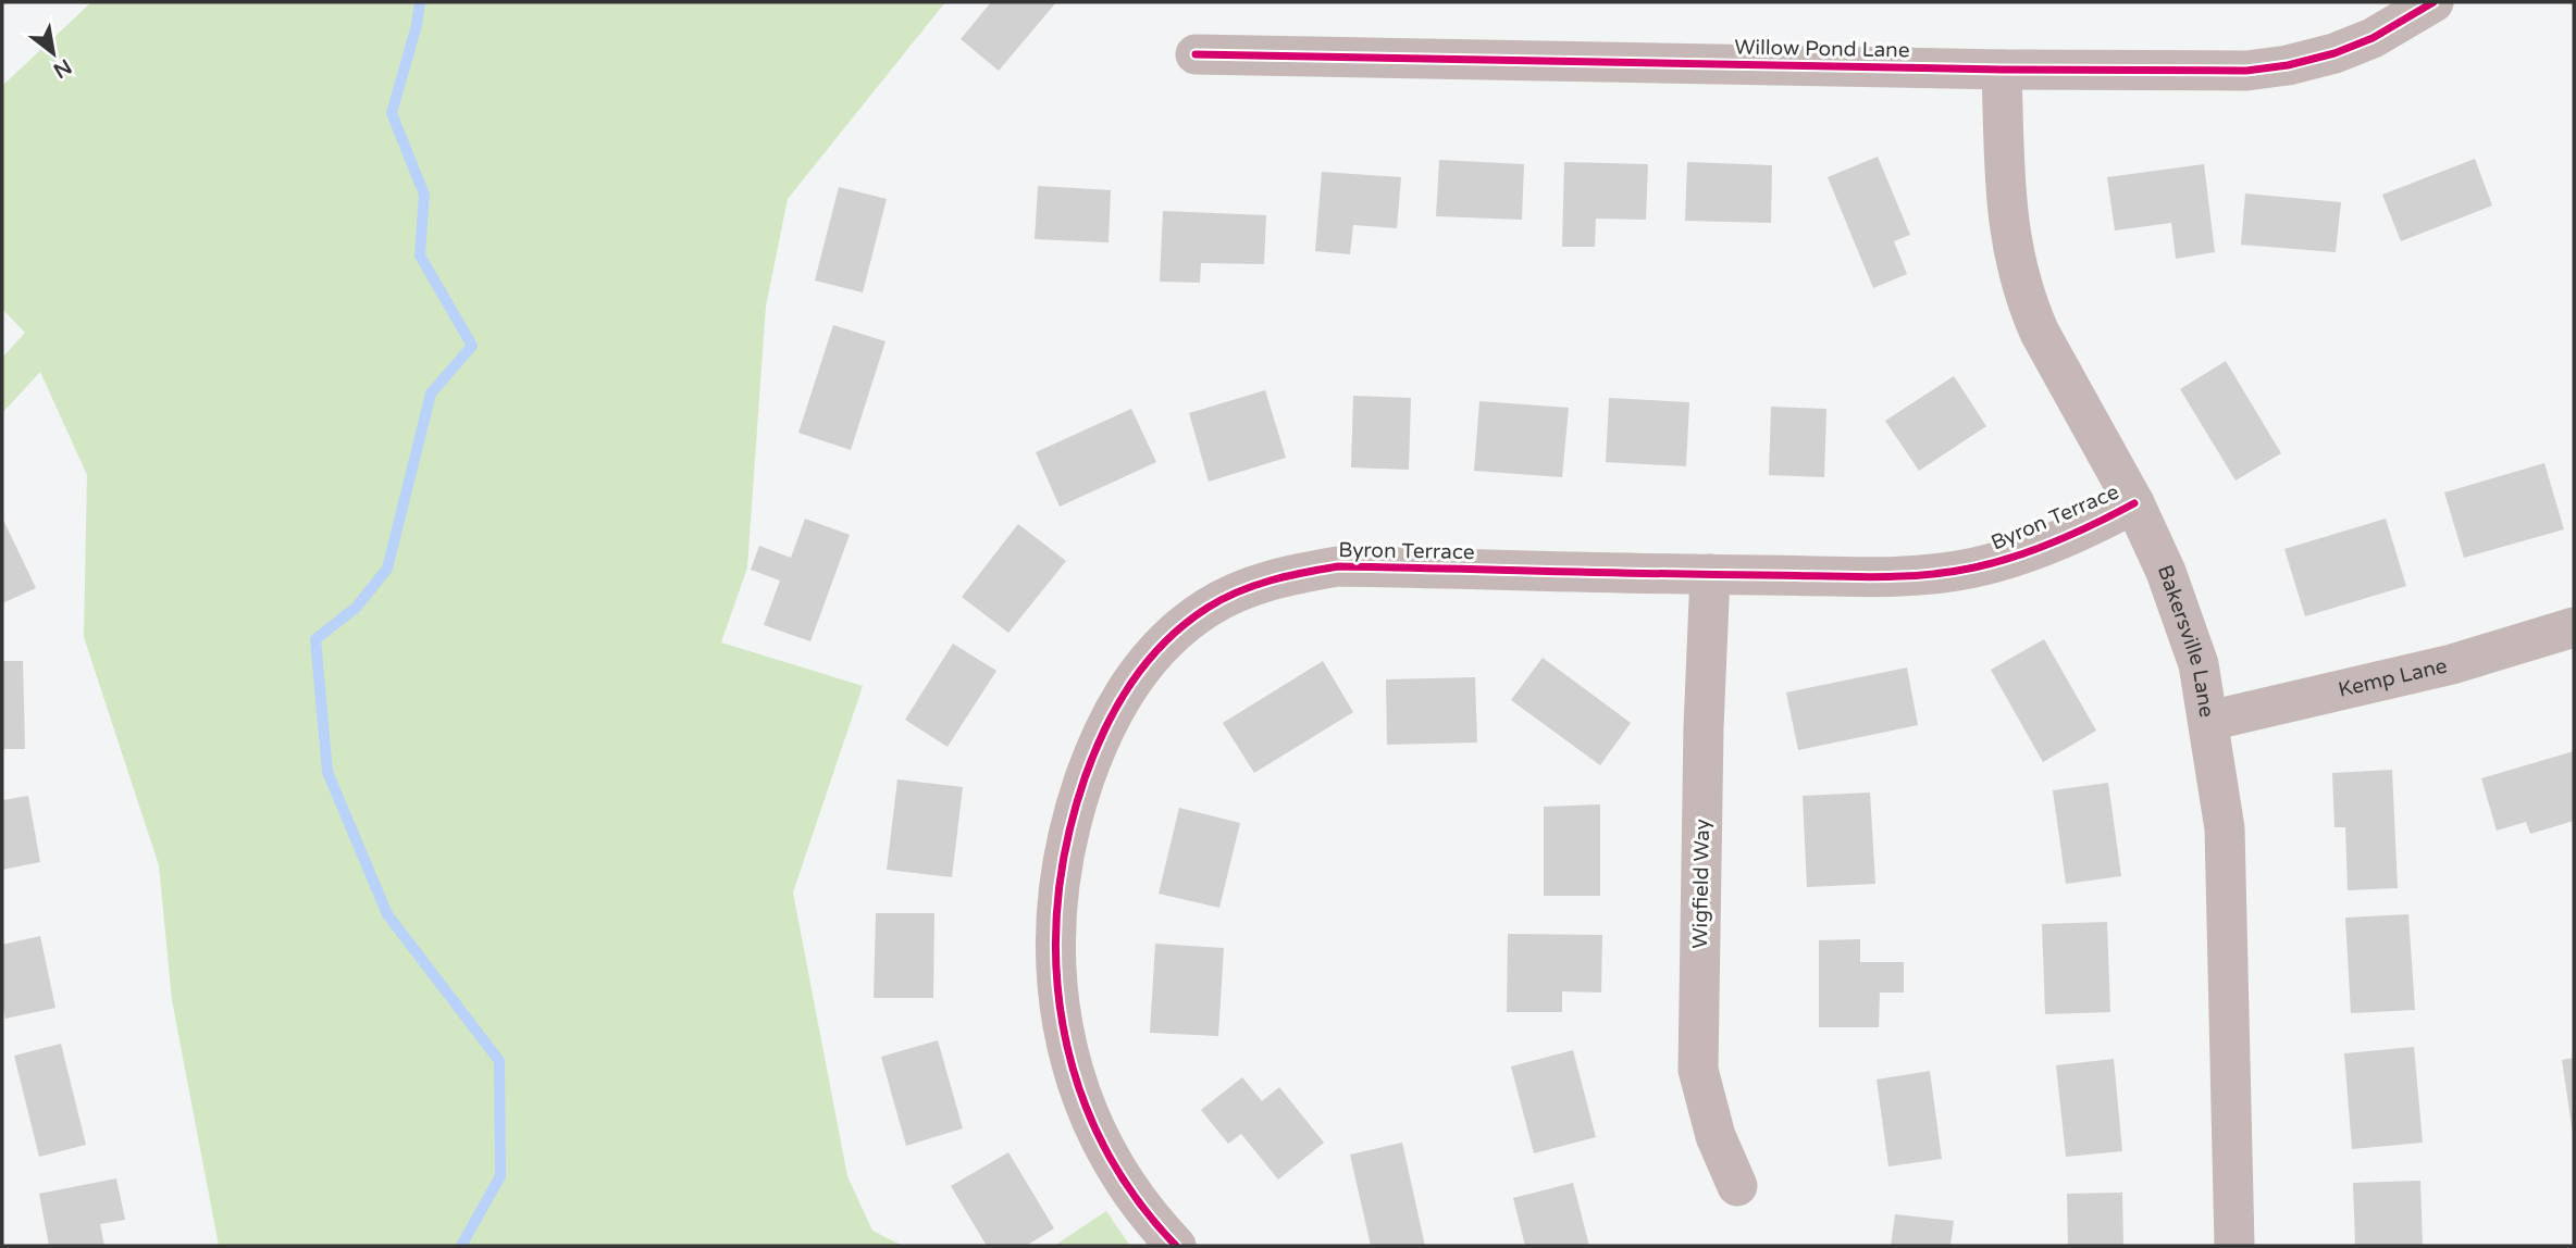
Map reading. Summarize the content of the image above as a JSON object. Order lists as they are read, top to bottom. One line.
{"streets":{"street":["Willow Pond Lane","Byron Terrace","Bakersville Lane","Kemp Lane","Wigfield Way"]},"crossings":[["Willow Pond Lane","Bakersville Lane"],["Byron Terrace","Bakersville Lane"],["Byron Terrace","Wigfield Way"],["Bakersville Lane","Kemp Lane"]],"north":"bottom right"}
